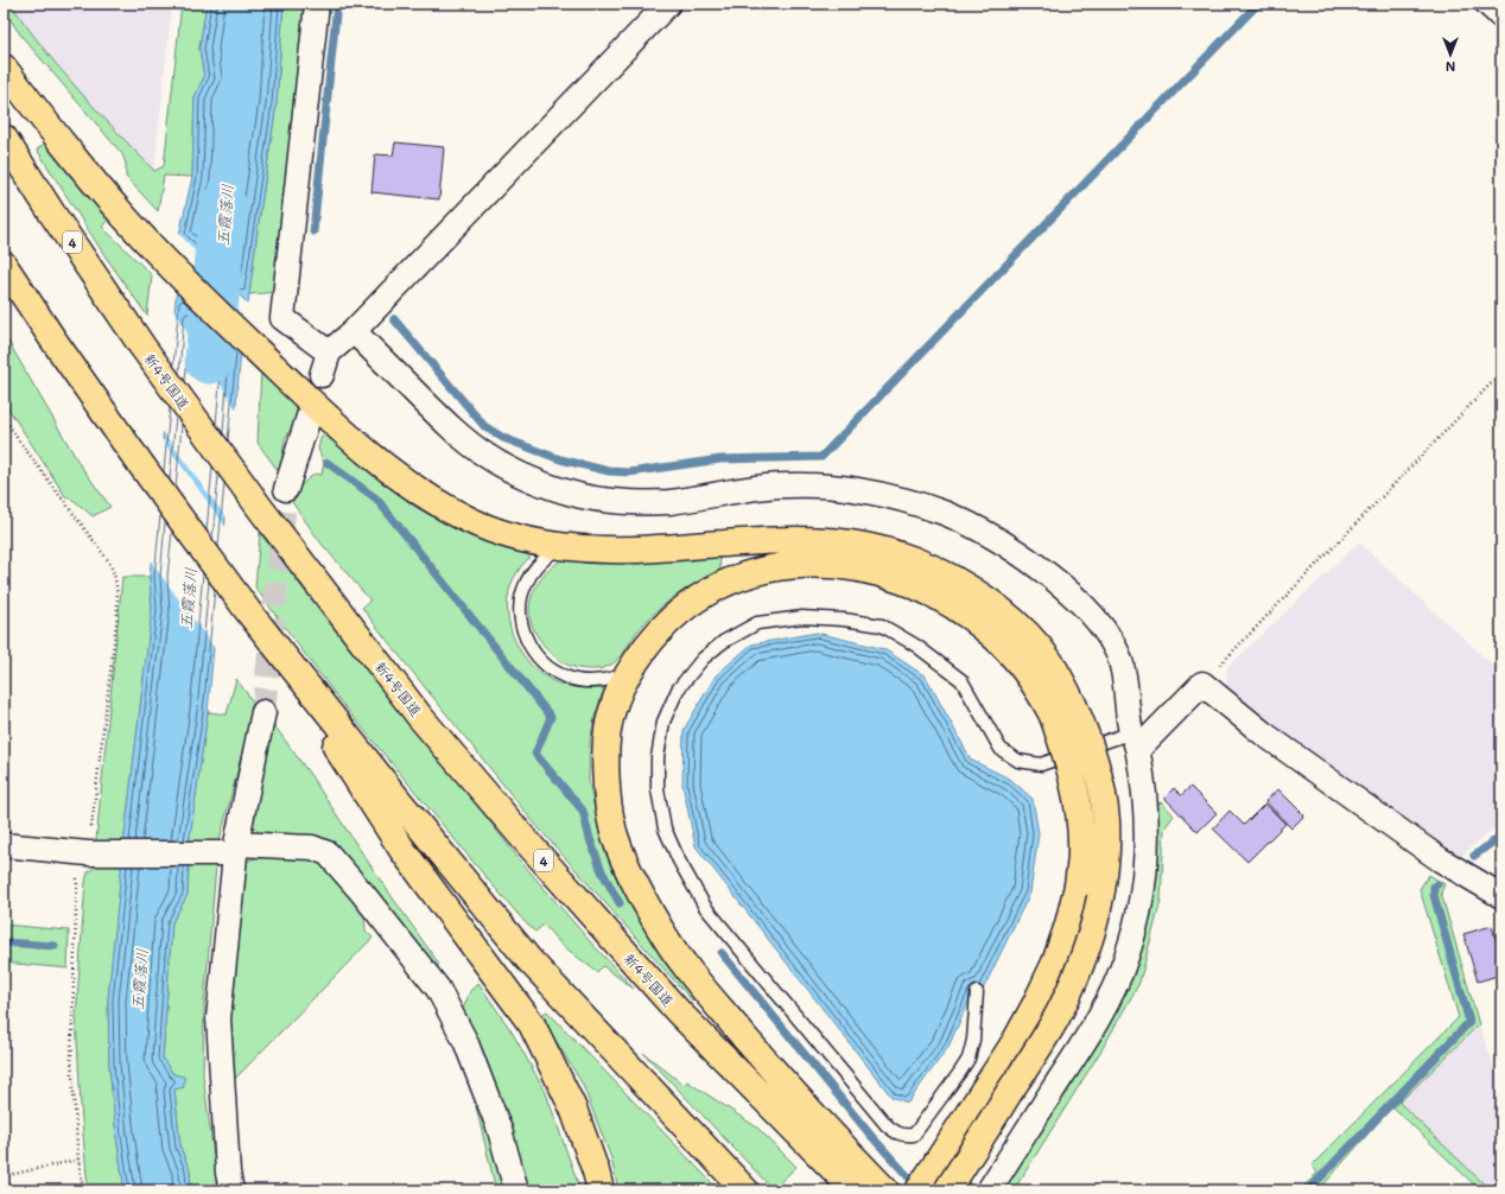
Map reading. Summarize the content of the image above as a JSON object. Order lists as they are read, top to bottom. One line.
{"streets":{"highway":["4","新4号国道"]},"water":["五霞落川"],"north":"bottom"}
